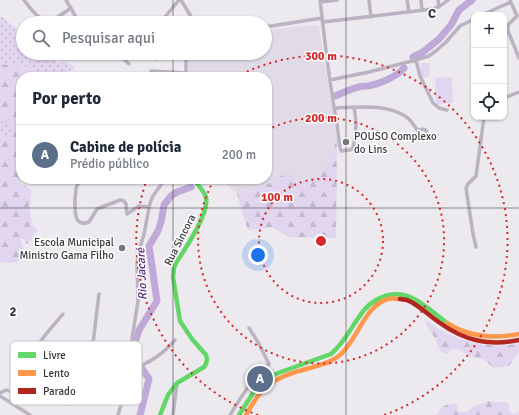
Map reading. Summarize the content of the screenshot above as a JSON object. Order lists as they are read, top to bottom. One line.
{"streets":{"main road":["Rua Sincora"]},"water":["Rio Jacaré"],"places":["POUSO Complexo do Lins","Escola Municipal Ministro Gama Filho"],"legend":["Livre","Lento","Parado"],"page":{"map_buttons":["+","−"],"search":"Pesquisar aqui","heading":"Por perto","list":[{"mark":"A","name":"Cabine de polícia","note":"Prédio público","value":"200 m"}],"pins":"A"},"grid":{"columns":["C"],"rows":["2"]},"rings":["300 m","200 m","100 m"]}
